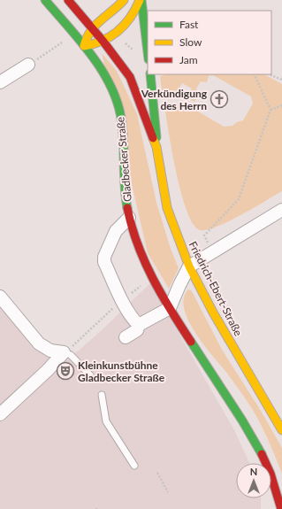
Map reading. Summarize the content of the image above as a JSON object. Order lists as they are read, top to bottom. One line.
{"streets":{"main road":["Gladbecker Straße","Friedrich-Ebert-Straße"]},"places":{"church":["Verkündigung des Herrn"],"theatre":["Kleinkunstbühne Gladbecker Straße"]},"legend":["Fast","Slow","Jam"],"north":"top"}
